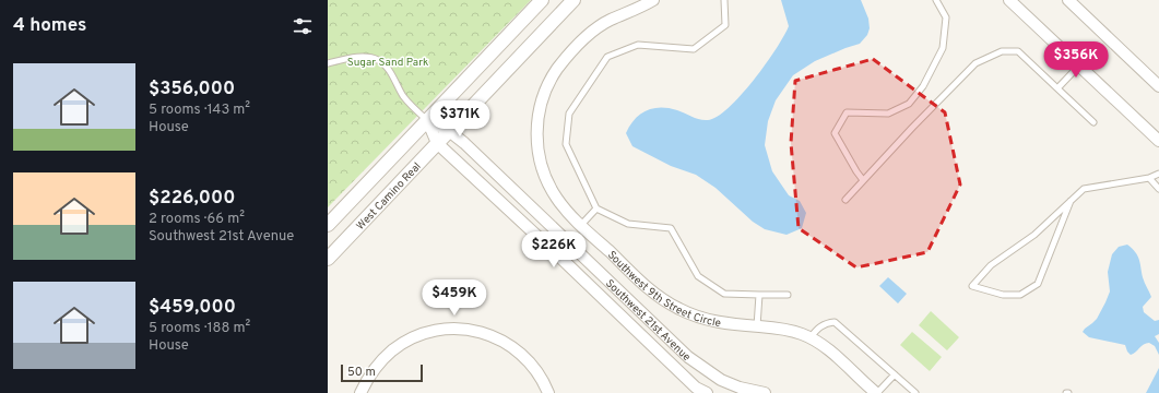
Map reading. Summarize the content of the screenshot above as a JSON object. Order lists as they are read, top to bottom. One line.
{"streets":{"street":["West Camino Real","Southwest 9th Street Circle","Southwest 21st Avenue"]},"crossings":[["West Camino Real","Southwest 21st Avenue"]],"parks":["Sugar Sand Park"],"scale_bar":"50 m","page":{"heading":"4 homes","price":["$356K","$371K","$226K","$459K"],"list":[{"name":"$356,000","note":"5 rooms · 143 m² · House"},{"name":"$226,000","note":"2 rooms · 66 m² · Southwest 21st Avenue"},{"name":"$459,000","note":"5 rooms · 188 m² · House"}],"scale":"50 m"}}
